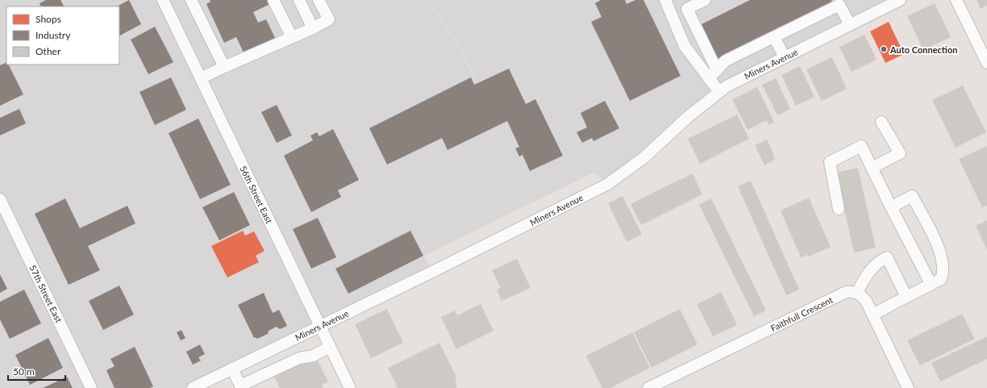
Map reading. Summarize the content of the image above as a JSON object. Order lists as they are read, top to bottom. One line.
{"streets":{"street":["Miners Avenue","56th Street East","57th Street East","Faithfull Crescent"]},"crossings":[["Miners Avenue","56th Street East"]],"places":["Auto Connection"],"legend":["Shops","Industry","Other"],"scale_bar":"50 m"}
